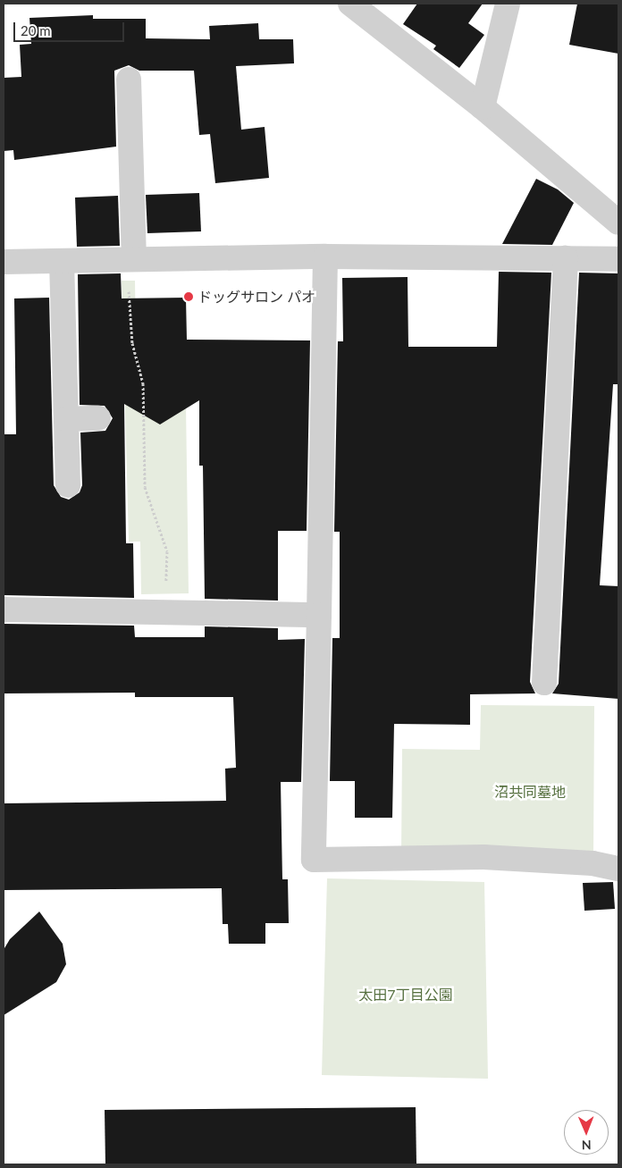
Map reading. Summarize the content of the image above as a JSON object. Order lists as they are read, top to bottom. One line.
{"parks":["沼共同墓地","太田7丁目公園"],"places":["ドッグサロン パオ"],"scale_bar":"20 m","north":"bottom"}
